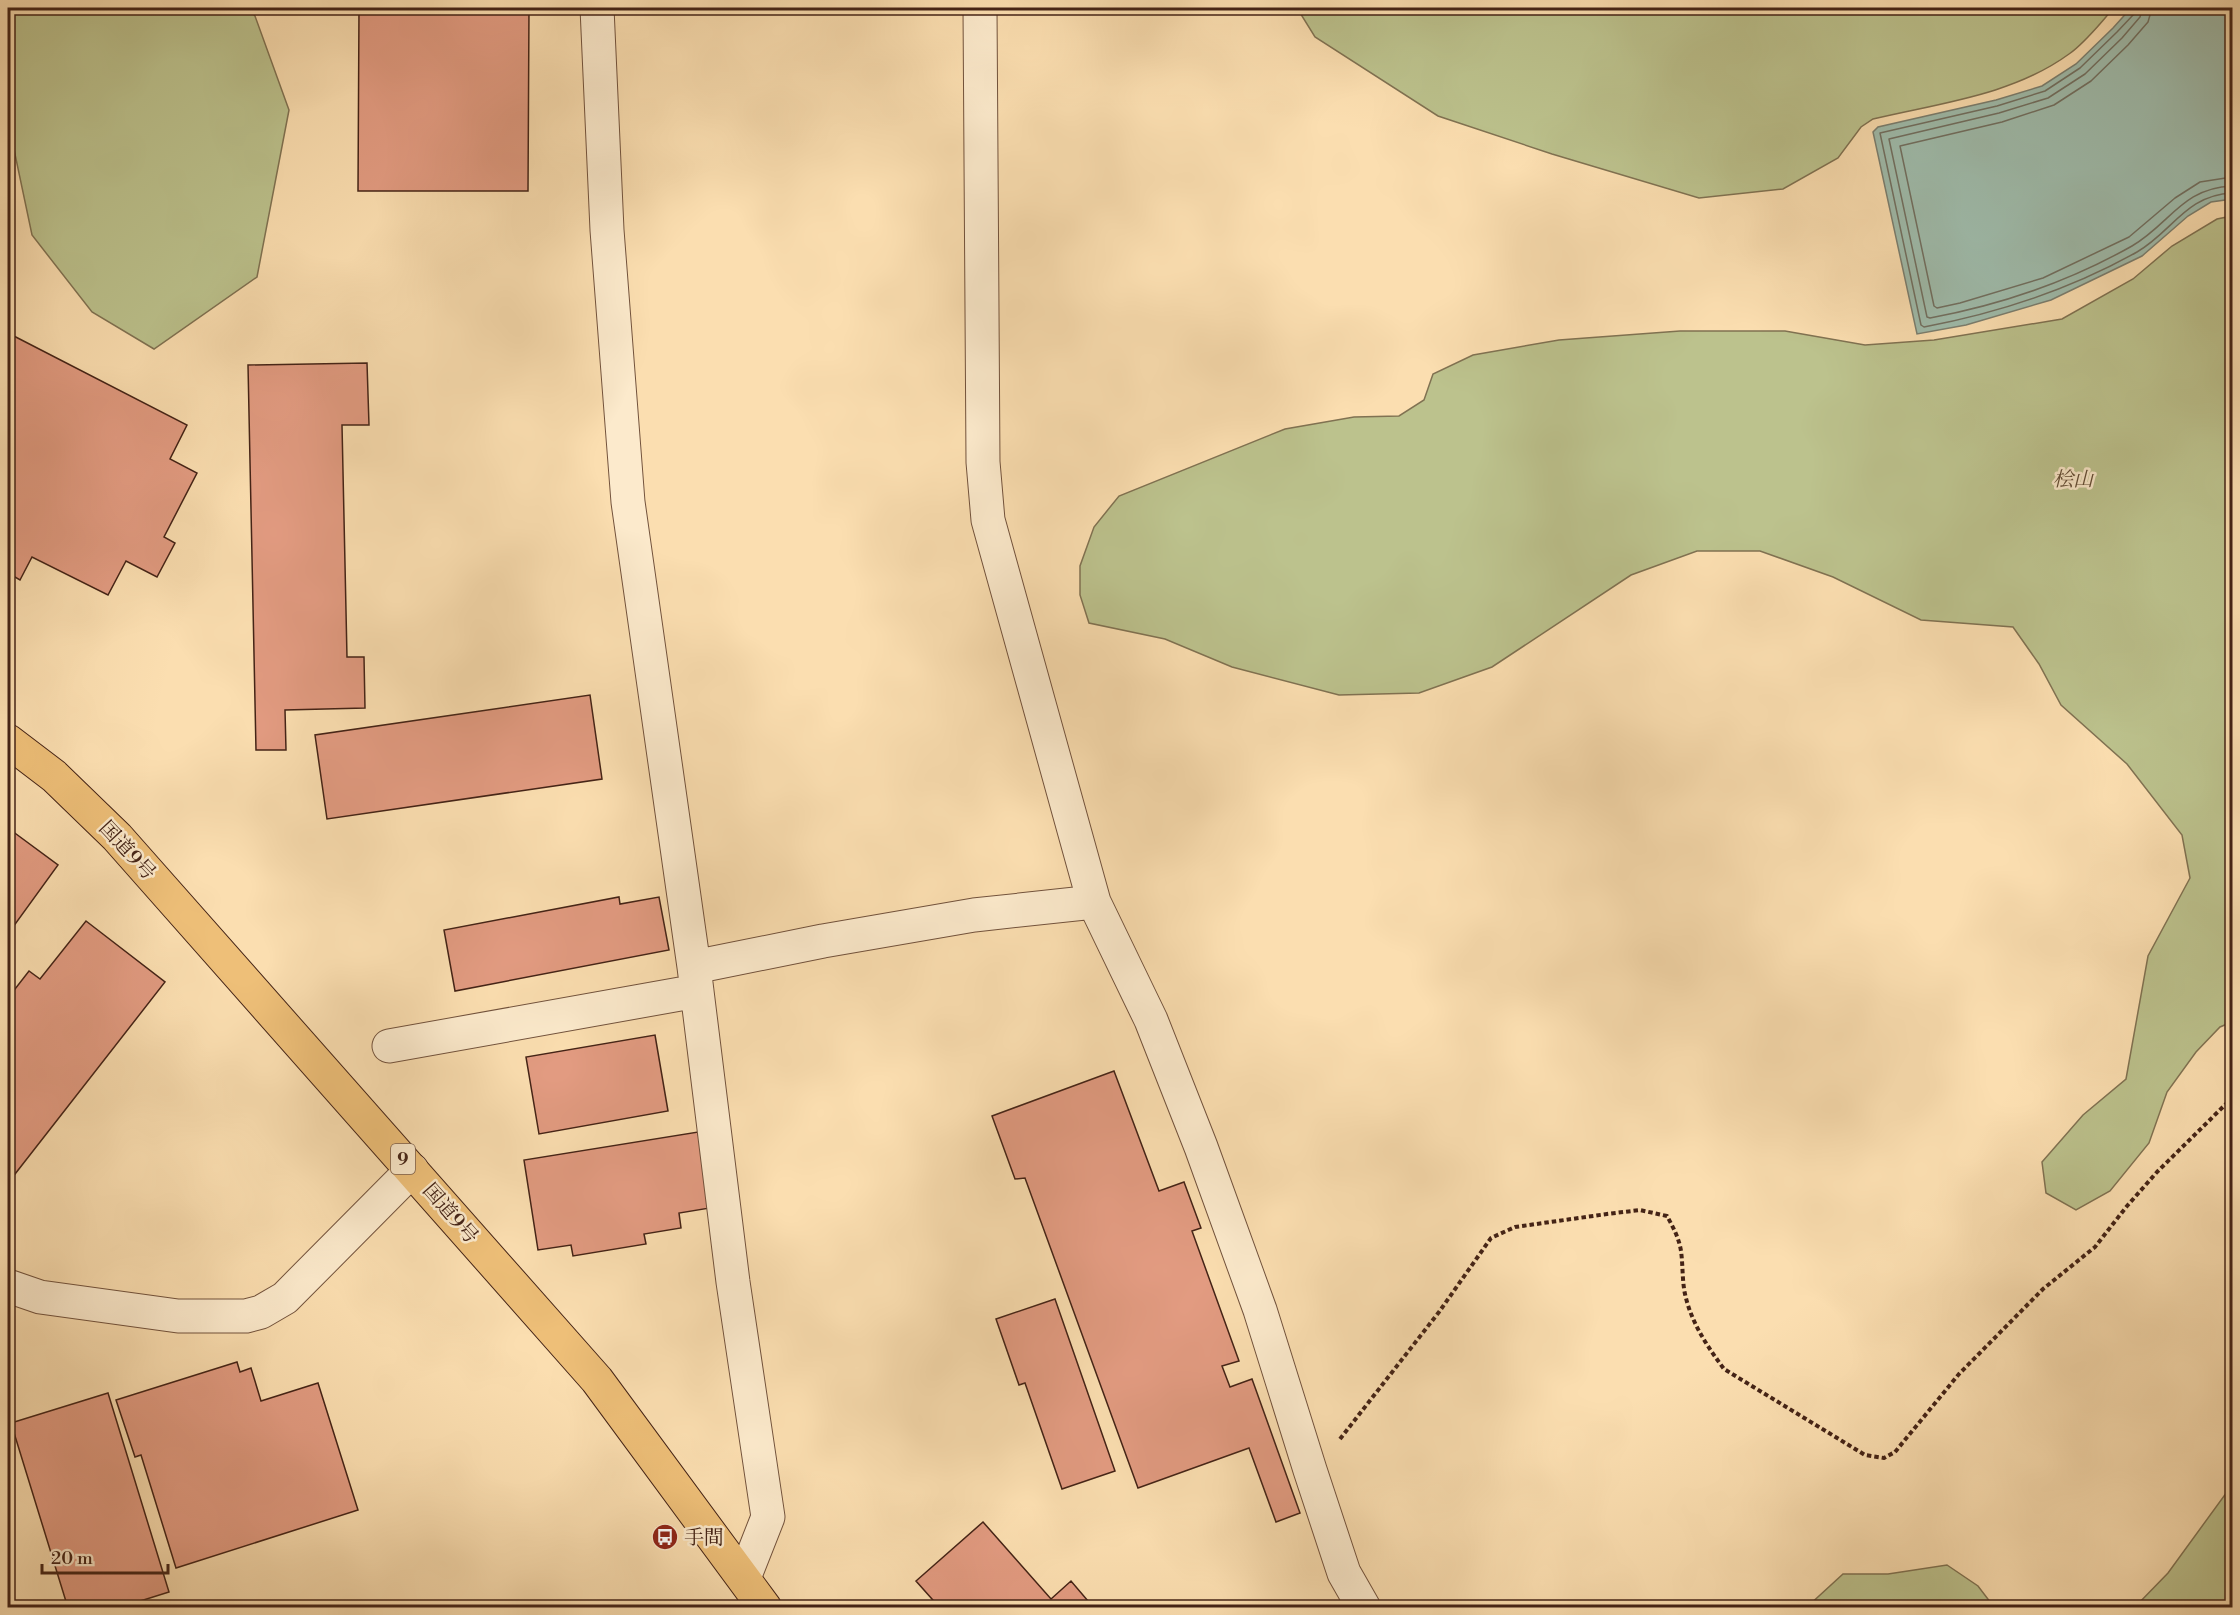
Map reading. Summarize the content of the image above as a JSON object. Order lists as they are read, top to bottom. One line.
{"streets":{"highway":["国道9号","9"]},"parks":["桧山"],"places":{"bus stop":["手間"]},"scale_bar":"20 m"}
